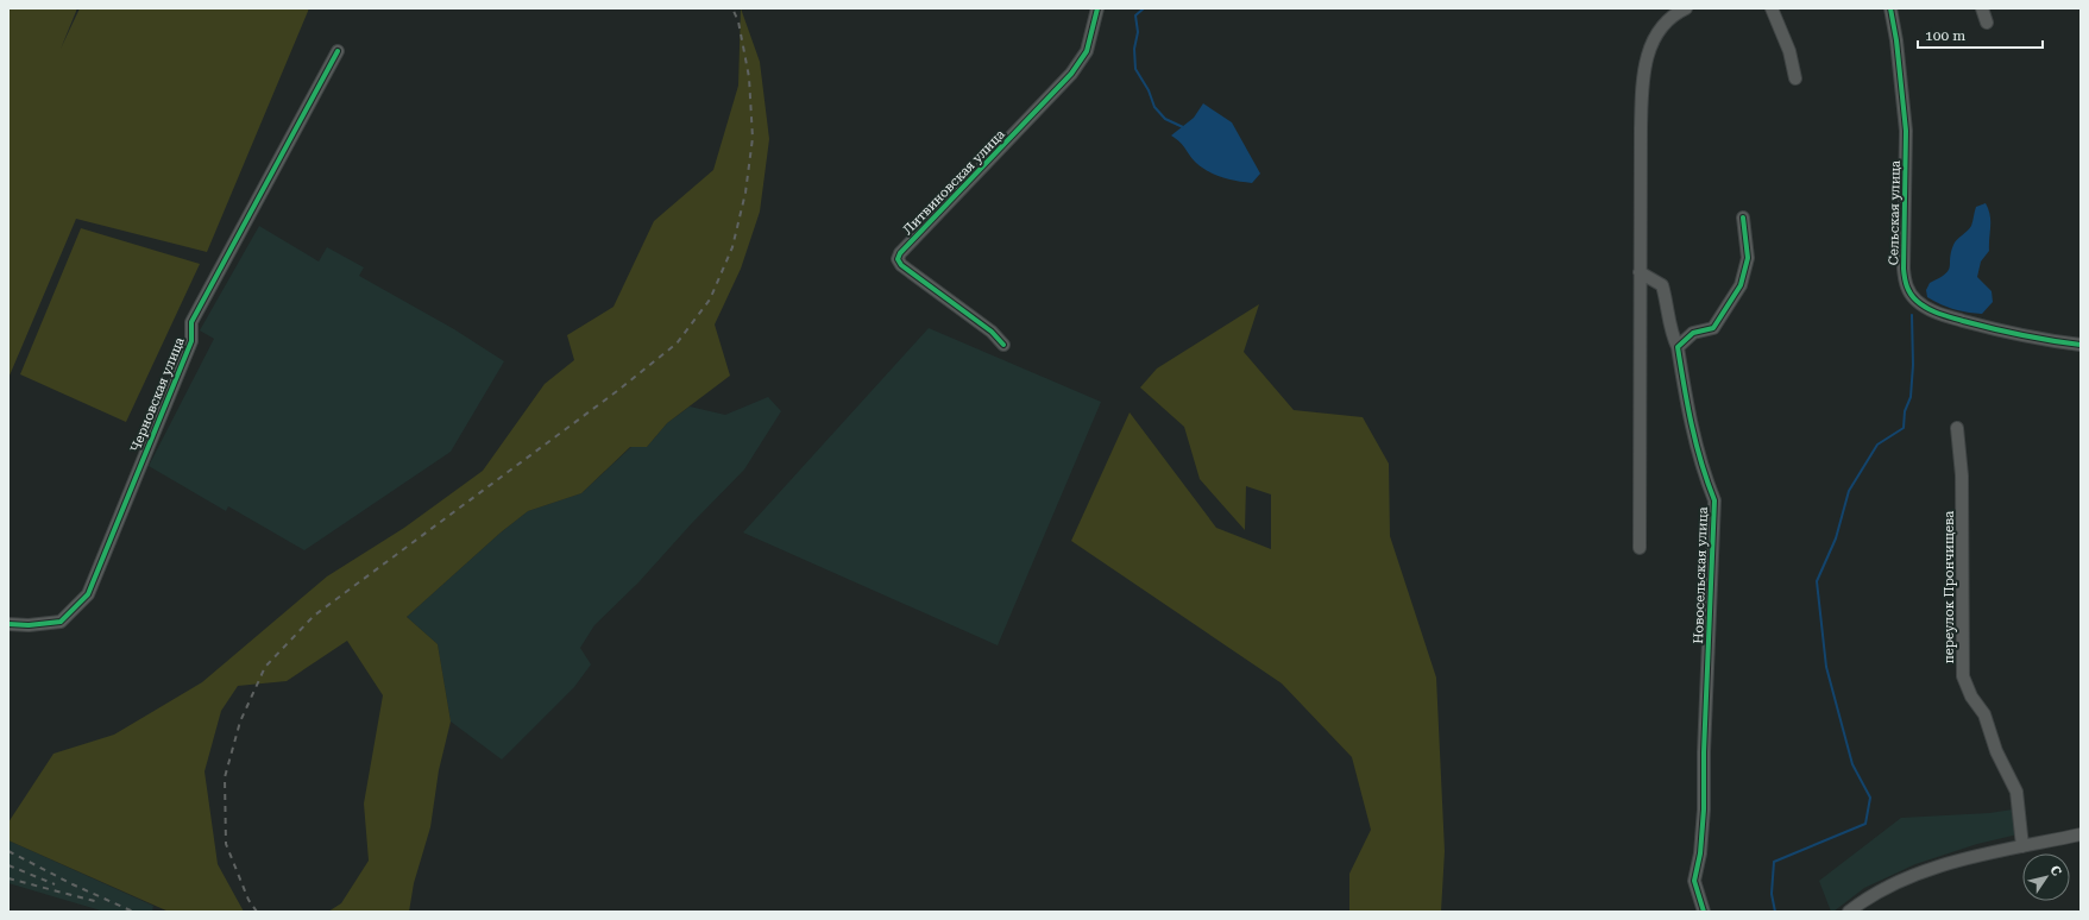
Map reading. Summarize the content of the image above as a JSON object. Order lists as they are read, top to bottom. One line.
{"streets":{"street":["Литвиновская улица","Сельская улица","Черновская улица","Новосельская улица","переулок Прончищева"]},"scale_bar":"100 m","north":"top right"}
